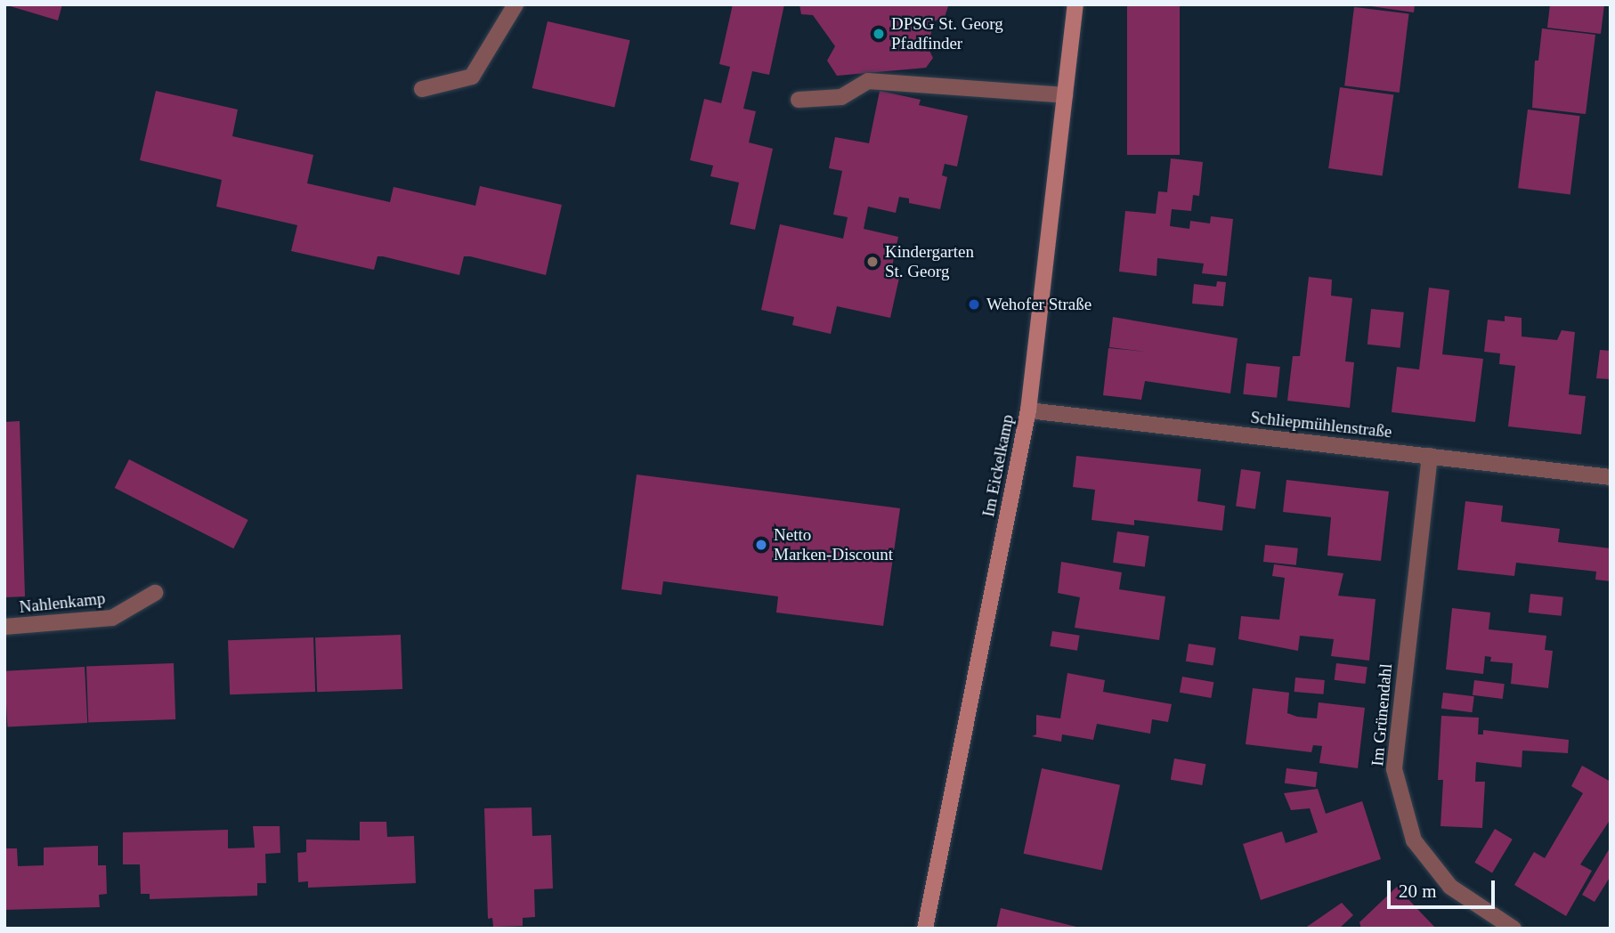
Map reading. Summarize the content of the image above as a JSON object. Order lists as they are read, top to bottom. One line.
{"streets":{"street":["Schliepmühlenstraße","Im Eickelkamp","Nahlenkamp","Im Grünendahl"]},"crossings":[["Schliepmühlenstraße","Im Eickelkamp"],["Schliepmühlenstraße","Im Grünendahl"]],"places":["DPSG St. Georg Pfadfinder","Kindergarten St. Georg","Wehofer Straße","Netto Marken-Discount"],"scale_bar":"20 m"}
